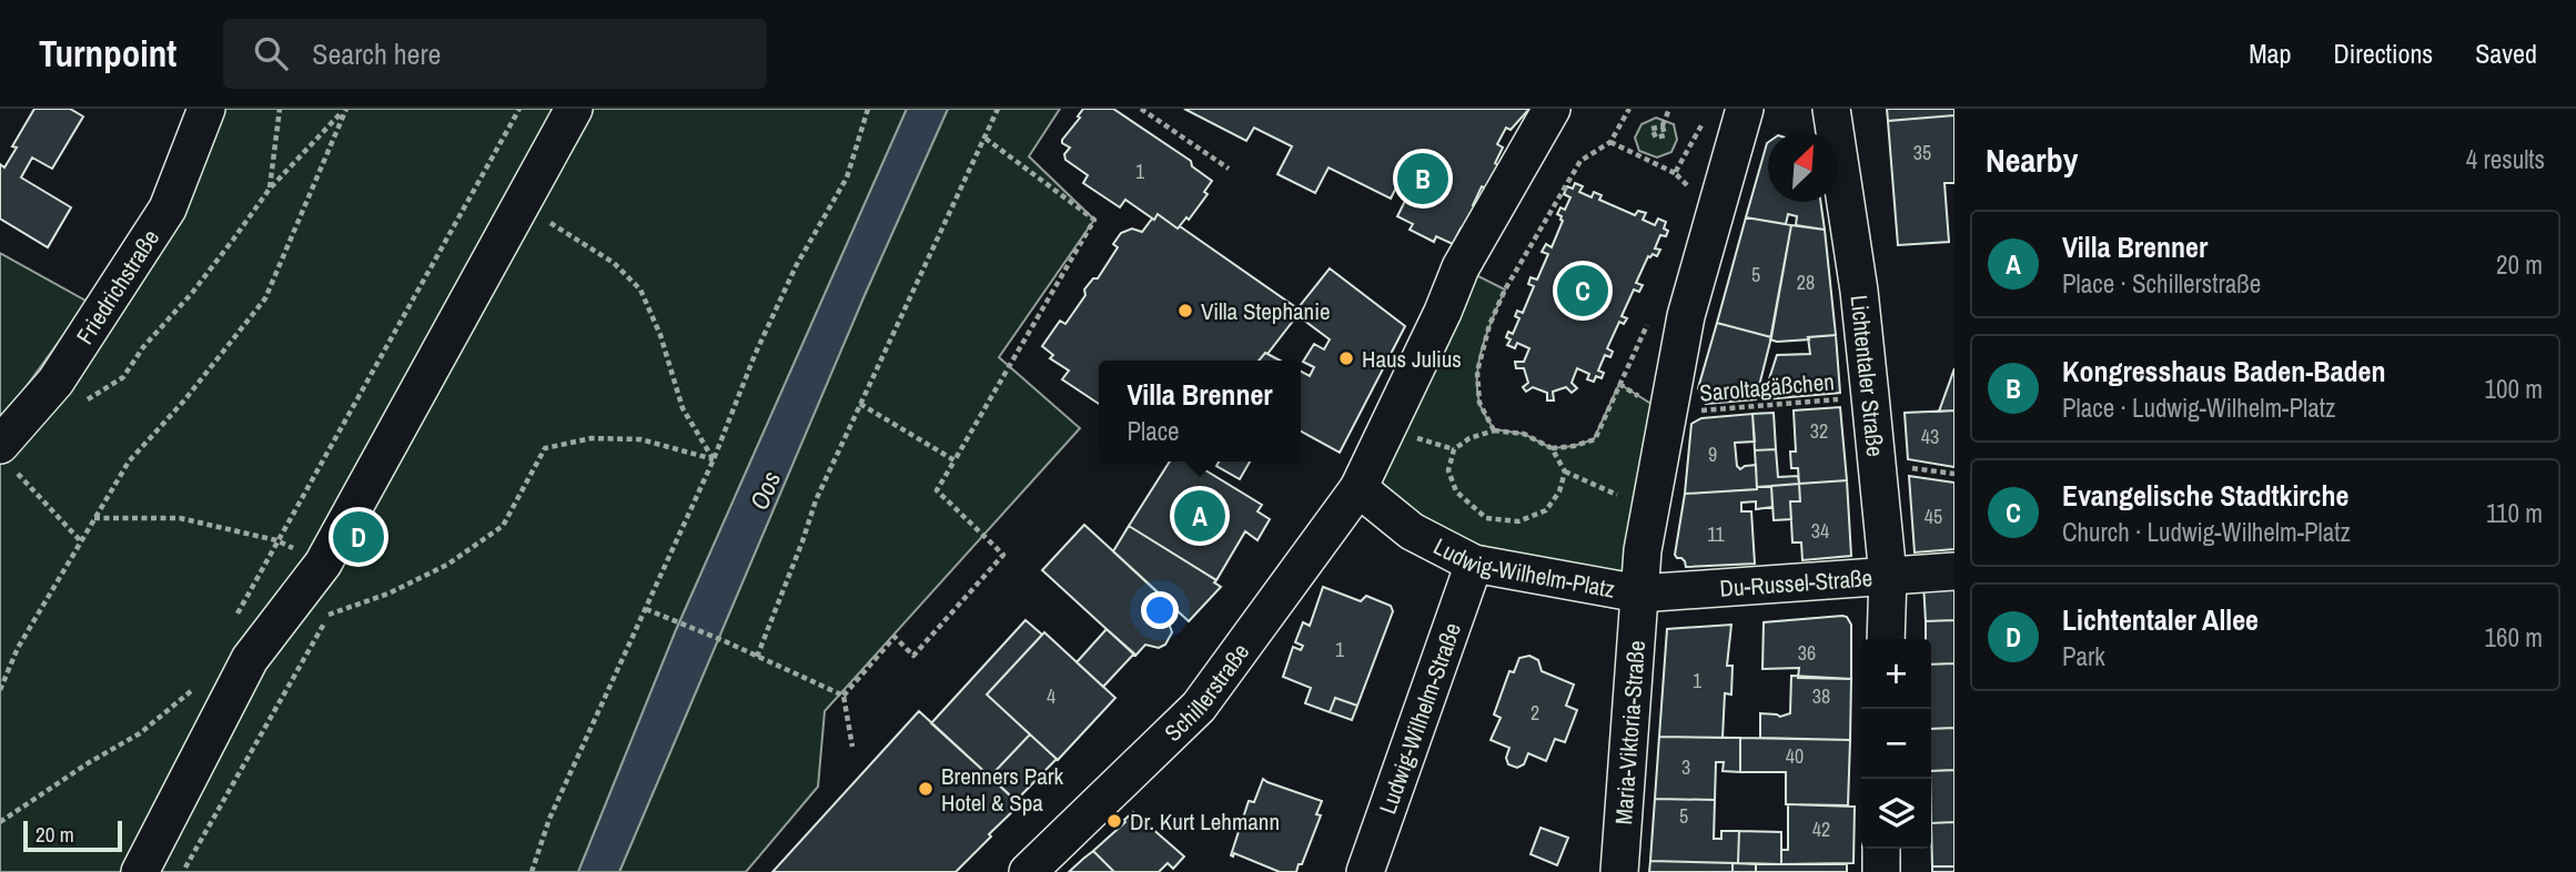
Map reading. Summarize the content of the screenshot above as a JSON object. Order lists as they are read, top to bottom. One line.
{"streets":{"street":["Friedrichstraße","Lichtentaler Straße","Ludwig-Wilhelm-Platz","Du-Russel-Straße","Schillerstraße","Ludwig-Wilhelm-Straße","Maria-Viktoria-Straße"],"path":["Saroltagäßchen"]},"crossings":[["Lichtentaler Straße","Saroltagäßchen"],["Lichtentaler Straße","Du-Russel-Straße"],["Saroltagäßchen","Ludwig-Wilhelm-Platz"],["Ludwig-Wilhelm-Platz","Du-Russel-Straße"],["Ludwig-Wilhelm-Platz","Schillerstraße"],["Ludwig-Wilhelm-Platz","Ludwig-Wilhelm-Straße"],["Ludwig-Wilhelm-Platz","Maria-Viktoria-Straße"],["Du-Russel-Straße","Maria-Viktoria-Straße"]],"water":["Oos"],"places":["Villa Stephanie","Haus Julius","Brenners Park Hotel & Spa","Dr. Kurt Lehmann"],"house_numbers":["35","1","5","28","32","43","9","45","34","11","1","36","1","4","38","2","40","3","5","42"],"scale_bar":"20 m","north":"top right","page":{"header":"Turnpoint","search":"Search here","nav":["Map","Directions","Saved"],"heading":["Nearby","4 results"],"pins":["B","C","A","D"],"list":[{"mark":"A","name":"Villa Brenner","note":"Place · Schillerstraße","value":"20 m"},{"mark":"B","name":"Kongresshaus Baden-Baden","note":"Place · Ludwig-Wilhelm-Platz","value":"100 m"},{"mark":"C","name":"Evangelische Stadtkirche","note":"Church · Ludwig-Wilhelm-Platz","value":"110 m"},{"mark":"D","name":"Lichtentaler Allee","note":"Park","value":"160 m"}],"popup":["Villa Brenner","Place"],"map_buttons":["+","−"],"scale":"20 m"}}
